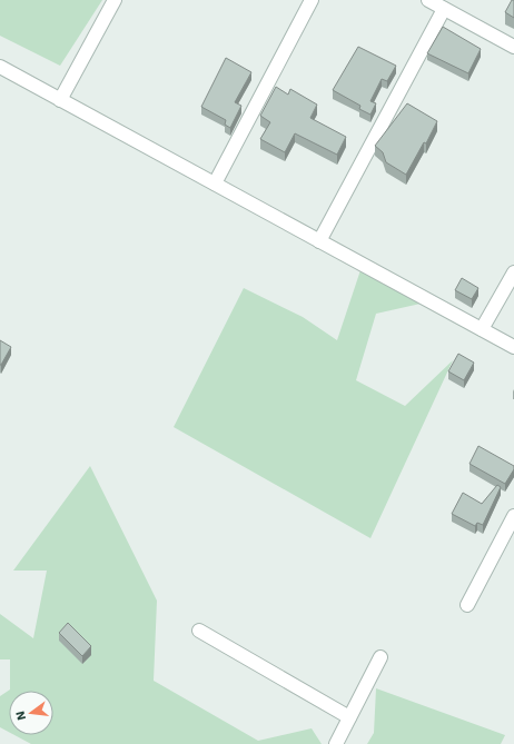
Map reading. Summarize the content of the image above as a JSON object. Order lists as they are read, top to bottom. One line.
{"north":"left"}
